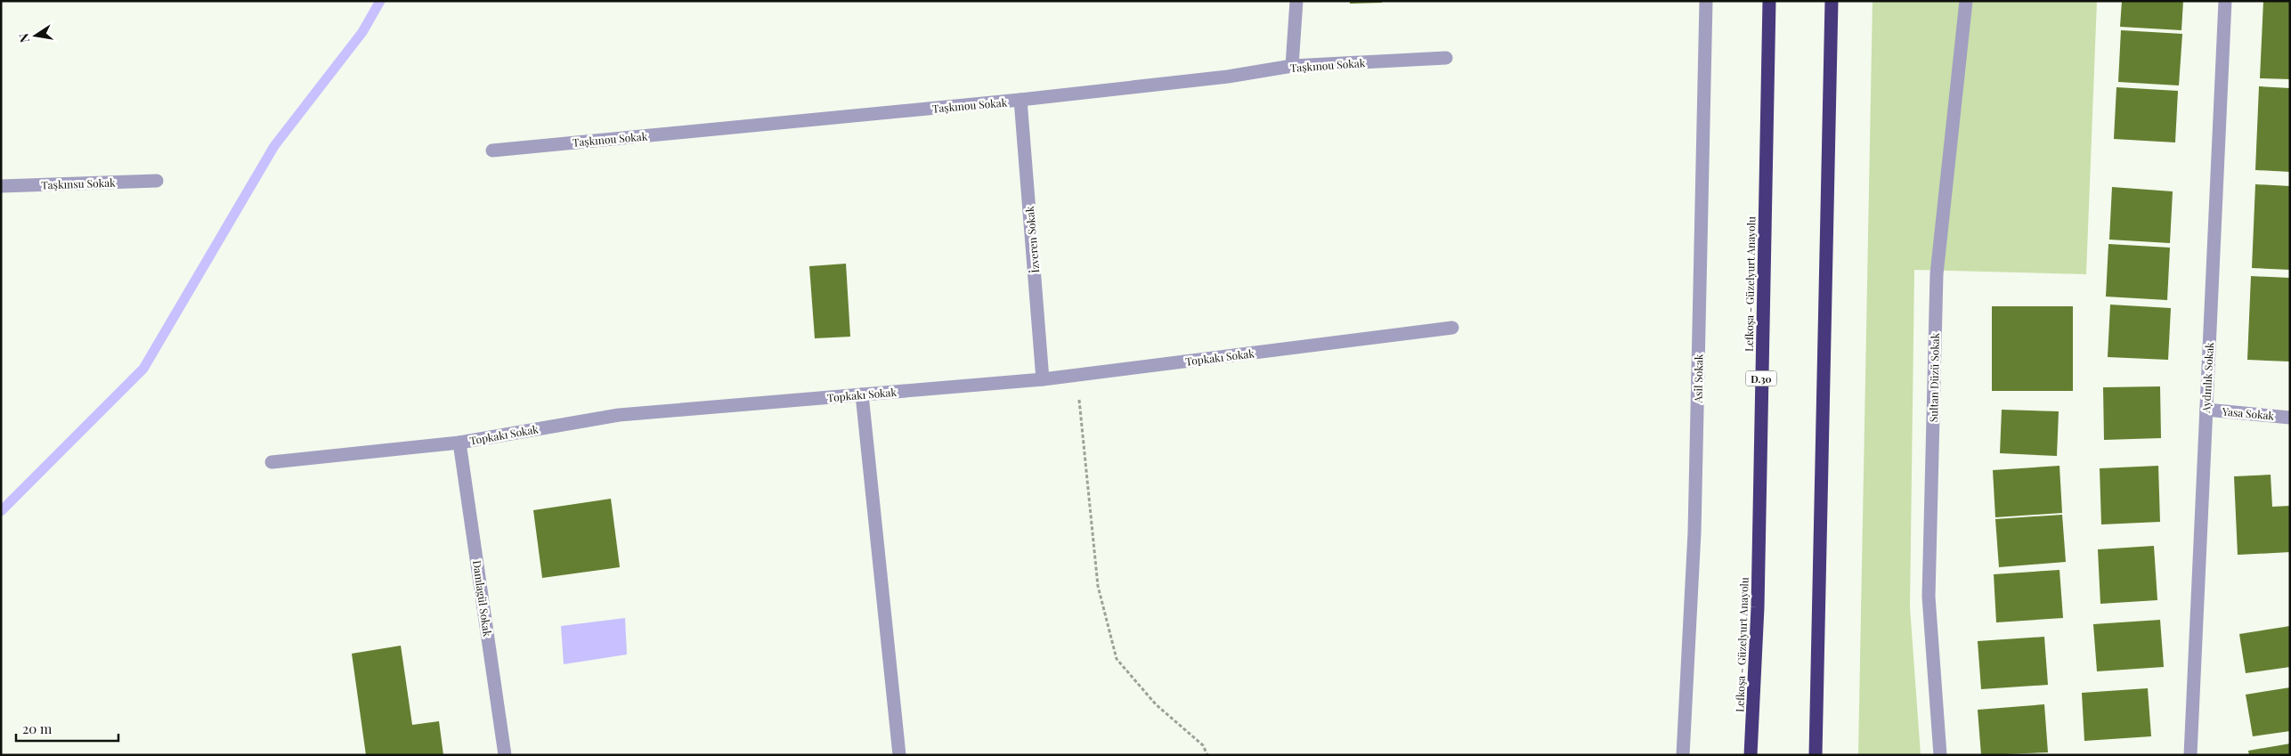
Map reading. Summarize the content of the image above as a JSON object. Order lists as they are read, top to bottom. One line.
{"streets":{"highway":["Lefkoşa - Güzelyurt Anayolu","D.30"],"street":["Taşkınou Sokak","Taşkınsu Sokak","İzveren Sokak","Topkakı Sokak","Sultan Düzü Sokak","Aydınlık Sokak","Asil Sokak","Yasa Sokak","Damlagül Sokak"]},"crossings":[["Taşkınou Sokak","İzveren Sokak"],["İzveren Sokak","Topkakı Sokak"],["Topkakı Sokak","Damlagül Sokak"],["Aydınlık Sokak","Yasa Sokak"]],"scale_bar":"20 m","north":"left"}
